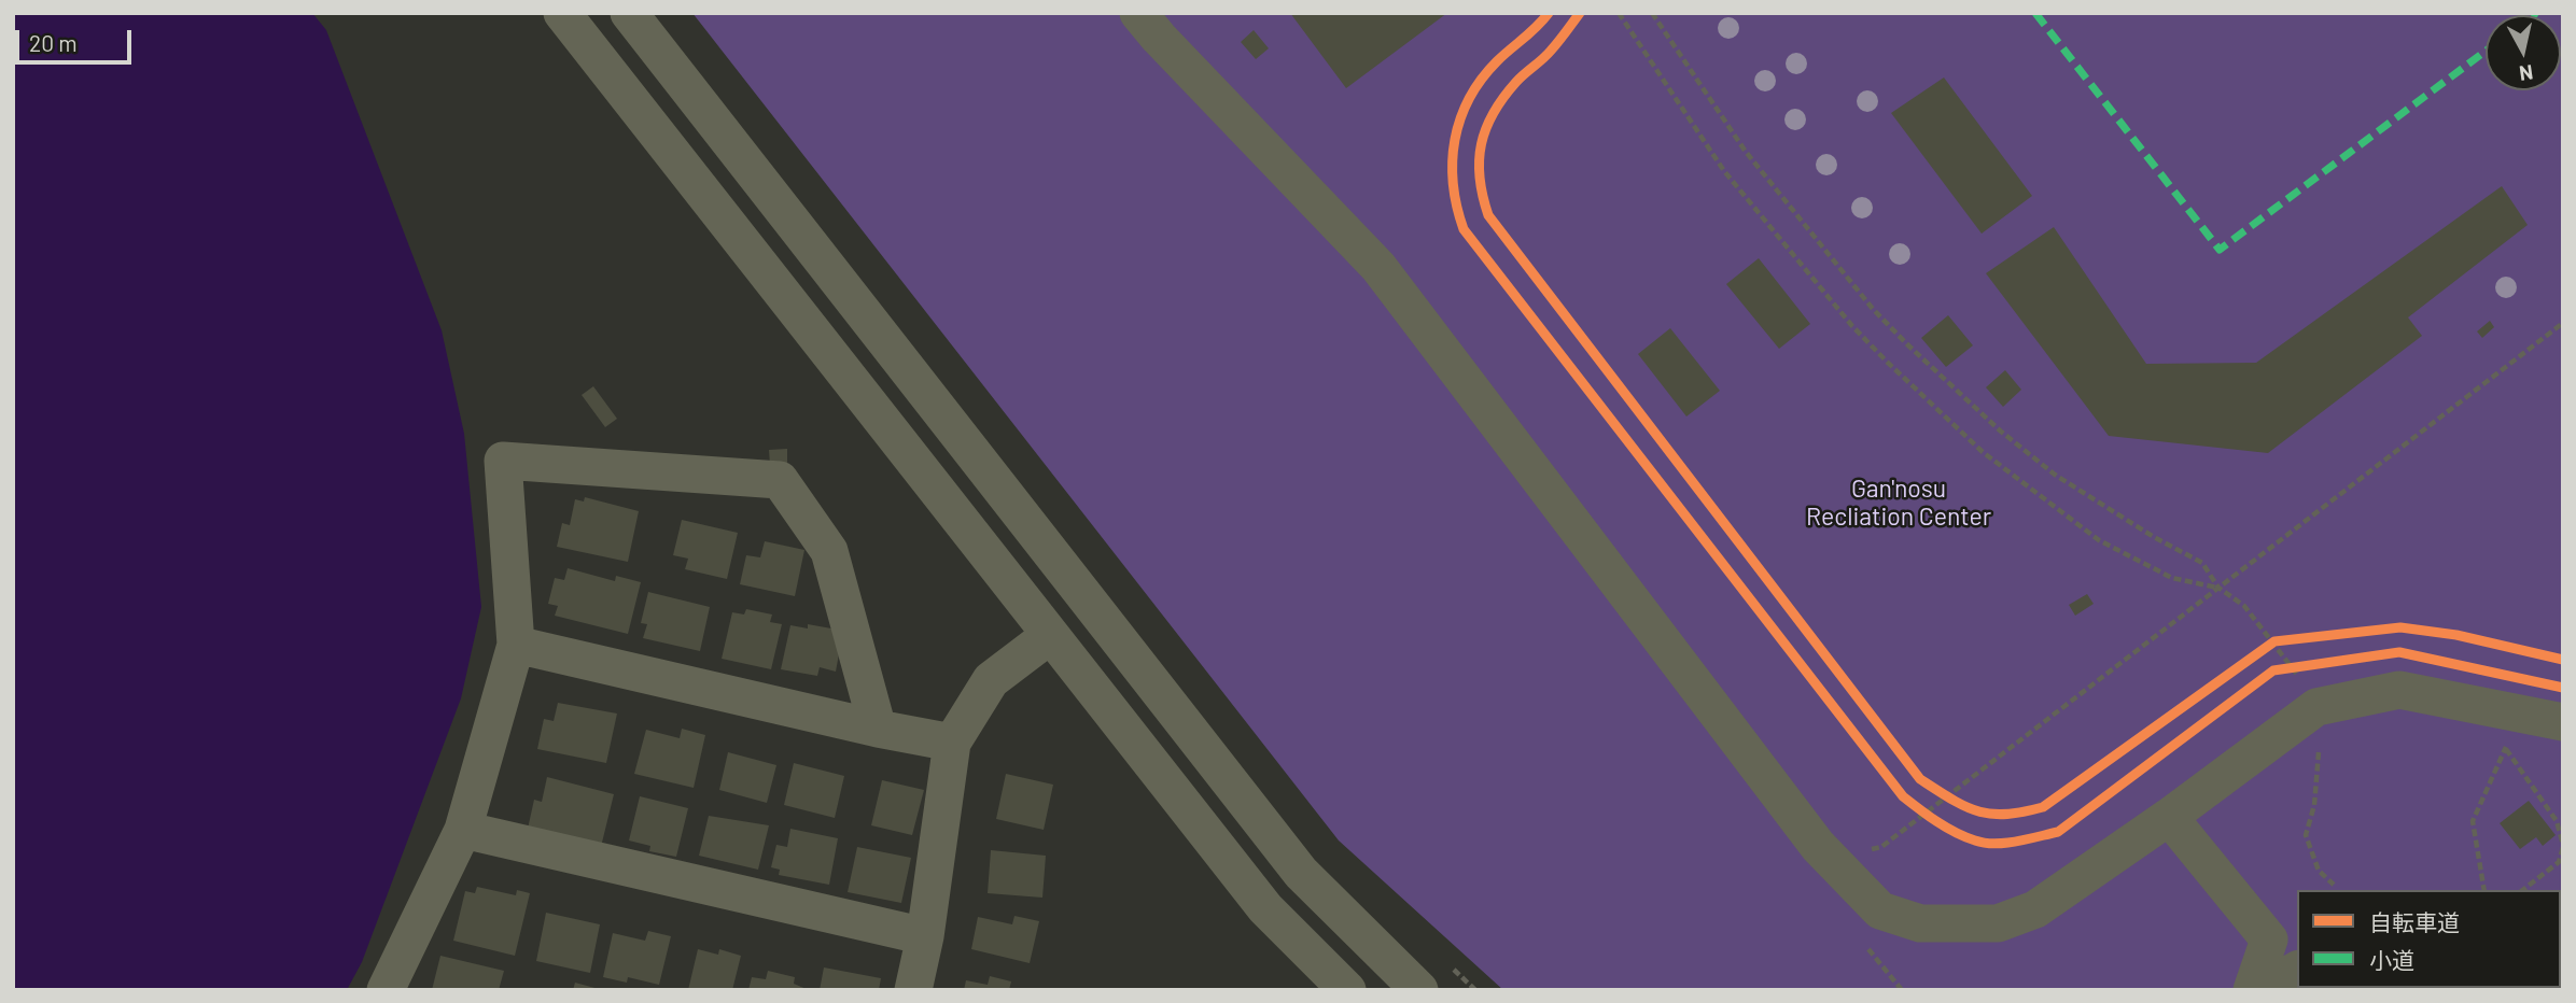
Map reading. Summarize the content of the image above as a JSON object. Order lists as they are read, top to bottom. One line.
{"parks":["Gan'nosu Recliation Center"],"legend":["自転車道","小道"],"scale_bar":"20 m","north":"bottom"}
